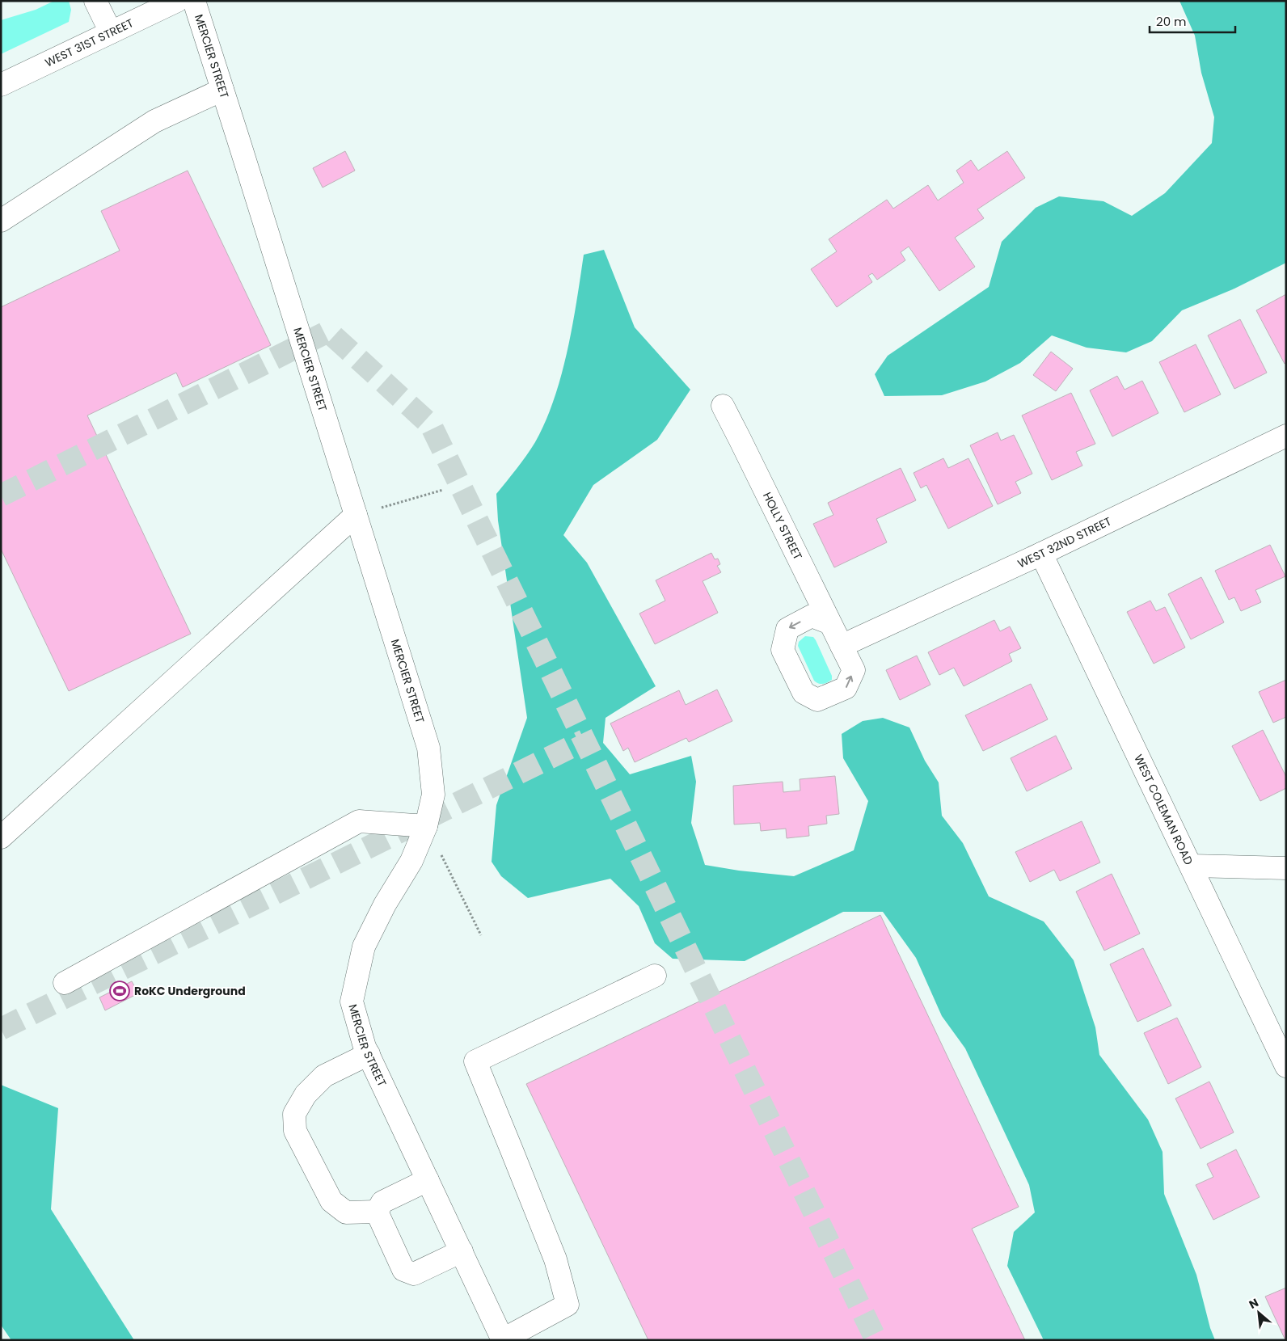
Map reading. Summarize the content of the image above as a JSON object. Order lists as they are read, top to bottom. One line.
{"streets":{"street":["WEST 31ST STREET","MERCIER STREET","HOLLY STREET","WEST 32ND STREET","WEST COLEMAN ROAD"]},"crossings":[["HOLLY STREET","WEST 32ND STREET"],["WEST 32ND STREET","WEST COLEMAN ROAD"]],"places":{"sports":["RoKC Underground"]},"scale_bar":"20 m","north":"top left"}
